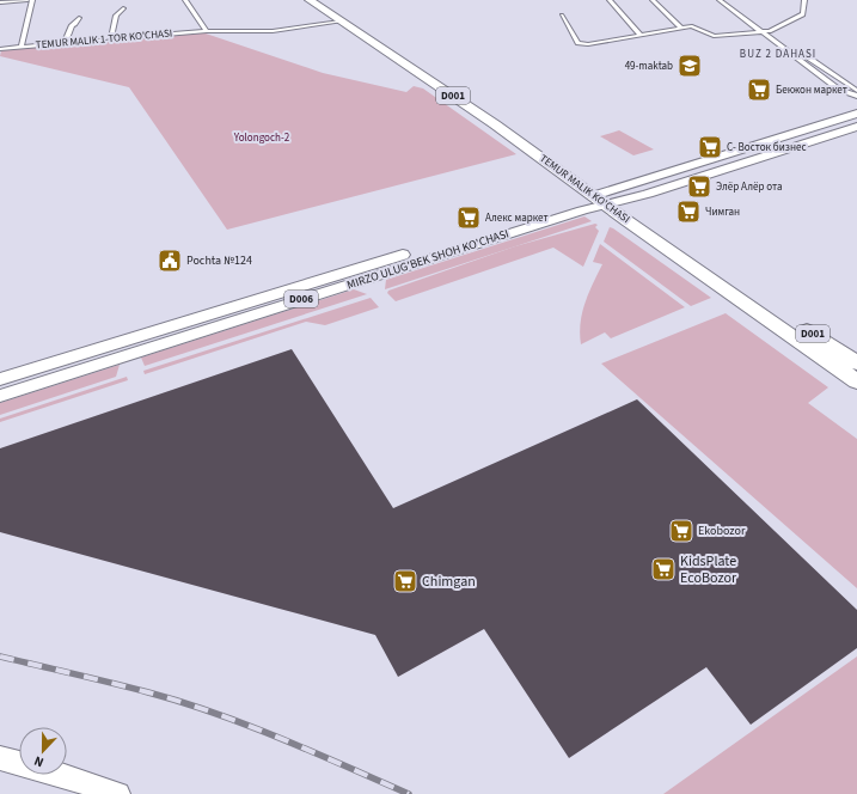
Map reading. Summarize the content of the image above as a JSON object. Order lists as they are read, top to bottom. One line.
{"streets":{"highway":["D001","TEMUR MALIK KO'CHASI"],"main road":["MIRZO ULUG'BEK SHOH KO'CHASI","D006"],"street":["TEMUR MALIK 1-TOR KO'CHASI"]},"crossings":[["TEMUR MALIK 1-TOR KO'CHASI","TEMUR MALIK KO'CHASI"],["TEMUR MALIK KO'CHASI","MIRZO ULUG'BEK SHOH KO'CHASI"]],"districts":["BUZ 2 DAHASI"],"parks":["Yolongoch-2"],"places":{"school or university":["49-maktab"],"supermarket":["Бекжон маркет","С- Восток бизнес","Элёр Алёр ота","Чимган","Алекс маркет","Ekobozor","KidsPlate EcoBozor","Chimgan"],"public building":["Pochta №124"]},"north":"bottom"}
